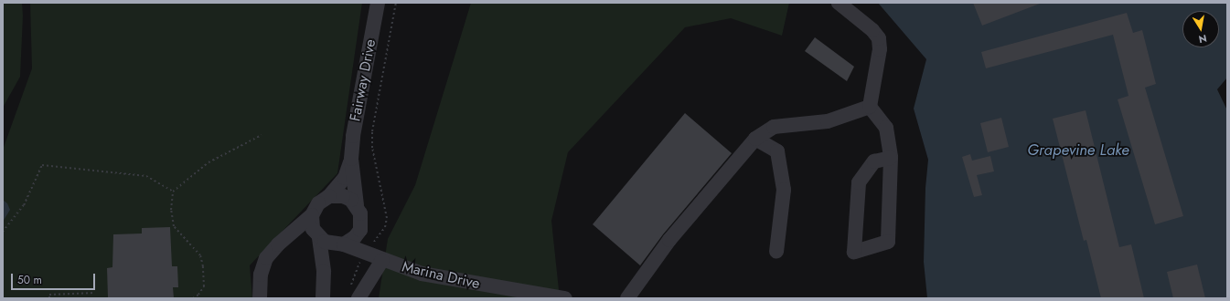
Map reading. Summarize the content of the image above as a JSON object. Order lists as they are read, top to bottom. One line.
{"streets":{"street":["Fairway Drive","Marina Drive"]},"crossings":[["Fairway Drive","Marina Drive"]],"water":["Grapevine Lake"],"scale_bar":"50 m","north":"bottom"}
